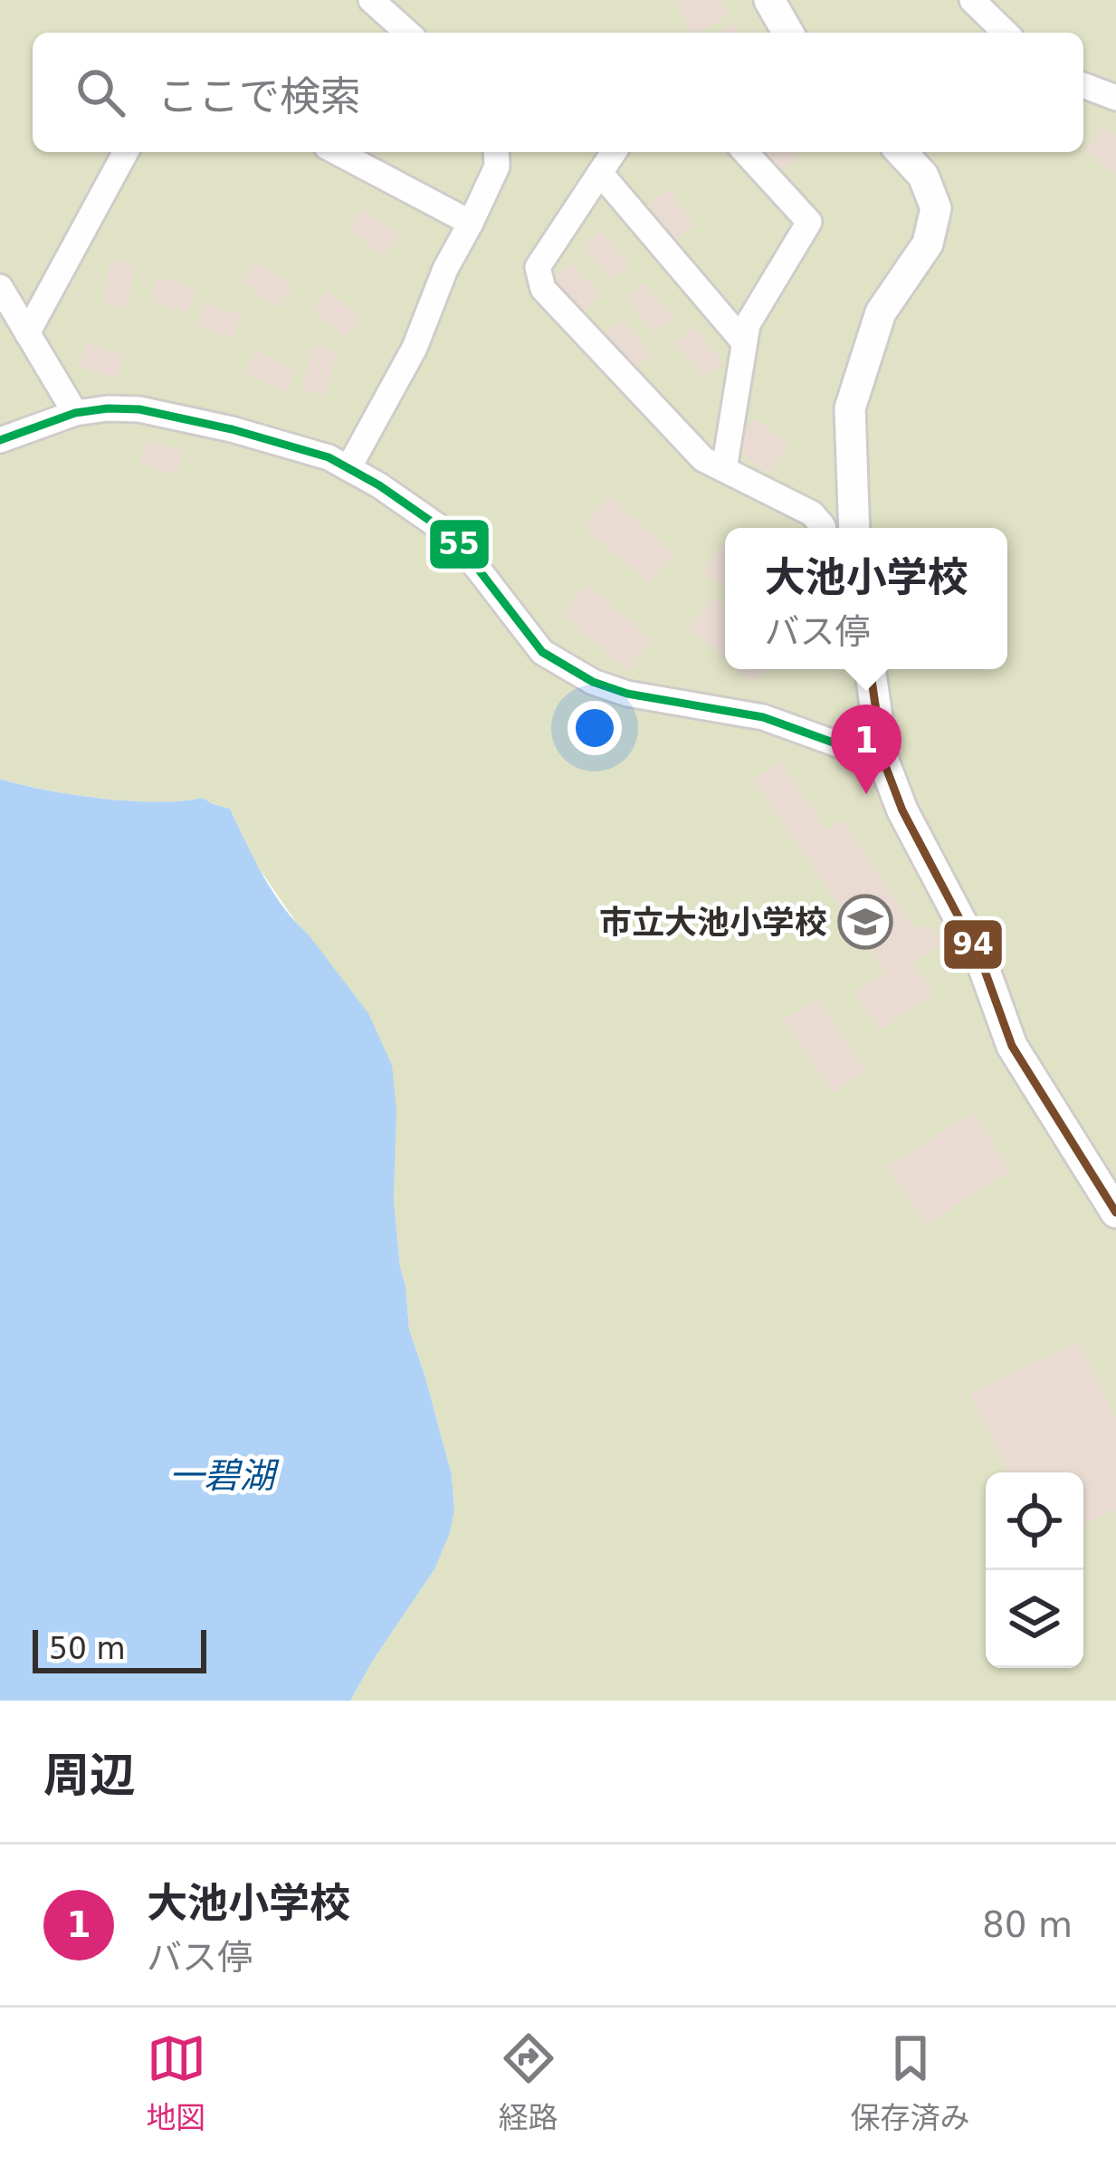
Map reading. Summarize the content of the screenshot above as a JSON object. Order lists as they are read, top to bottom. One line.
{"water":["一碧湖"],"places":{"school or university":["市立大池小学校"]},"lines":["transit line 55","transit line 94"],"scale_bar":"50 m","page":{"search":"ここで検索","popup":["大池小学校","バス停"],"pins":"1","scale":"50 m","heading":"周辺","list":[{"mark":"1","name":"大池小学校","note":"バス停","value":"80 m"}],"nav":["地図","経路","保存済み"]}}
